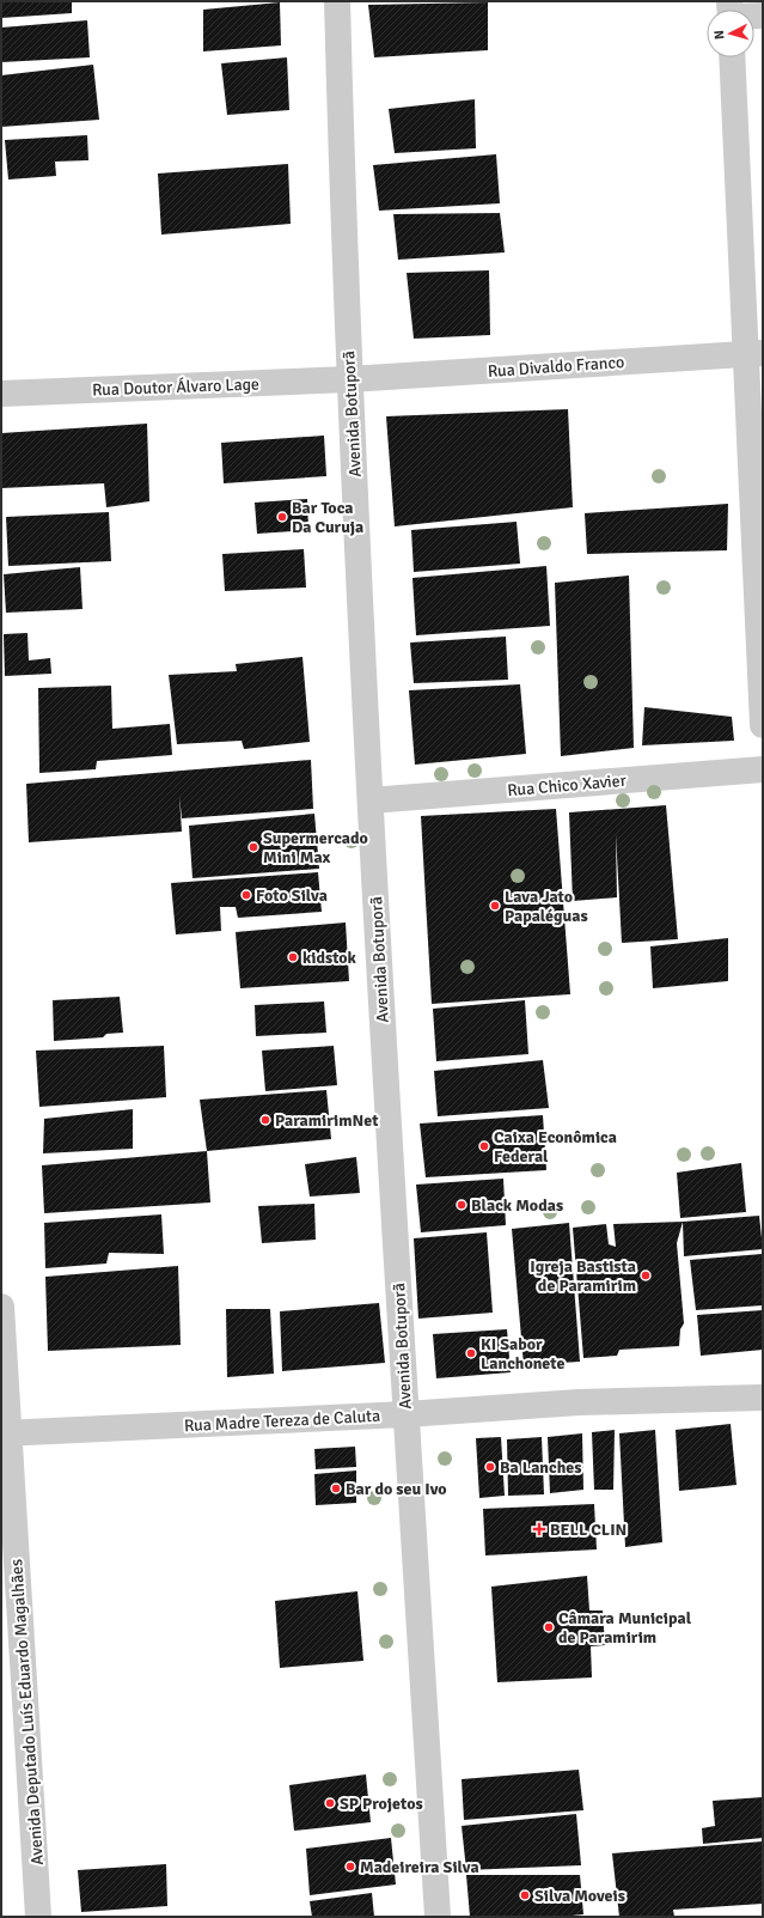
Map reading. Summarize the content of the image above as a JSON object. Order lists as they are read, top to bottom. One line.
{"streets":{"street":["Rua Divaldo Franco","Rua Doutor Álvaro Lage","Avenida Botuporã","Rua Chico Xavier","Rua Madre Tereza de Caluta","Avenida Deputado Luís Eduardo Magalhães"]},"crossings":[["Rua Divaldo Franco","Rua Doutor Álvaro Lage"],["Rua Divaldo Franco","Avenida Botuporã"],["Rua Doutor Álvaro Lage","Avenida Botuporã"],["Avenida Botuporã","Rua Chico Xavier"],["Avenida Botuporã","Rua Madre Tereza de Caluta"],["Rua Madre Tereza de Caluta","Avenida Deputado Luís Eduardo Magalhães"]],"places":{"other":["Bar Toca Da Curuja","Supermercado Mini Max","Foto Silva","Lava Jato Papaléguas","kidstok","ParamirimNet","Caixa Econômica Federal","Black Modas","Igreja Bastista de Paramirim","KI Sabor Lanchonete","Ba Lanches","Bar do seu Ivo","Câmara Municipal de Paramirim","SP Projetos","Madeireira Silva","Silva Moveis"],"health":["BELL CLIN"]},"north":"left"}
